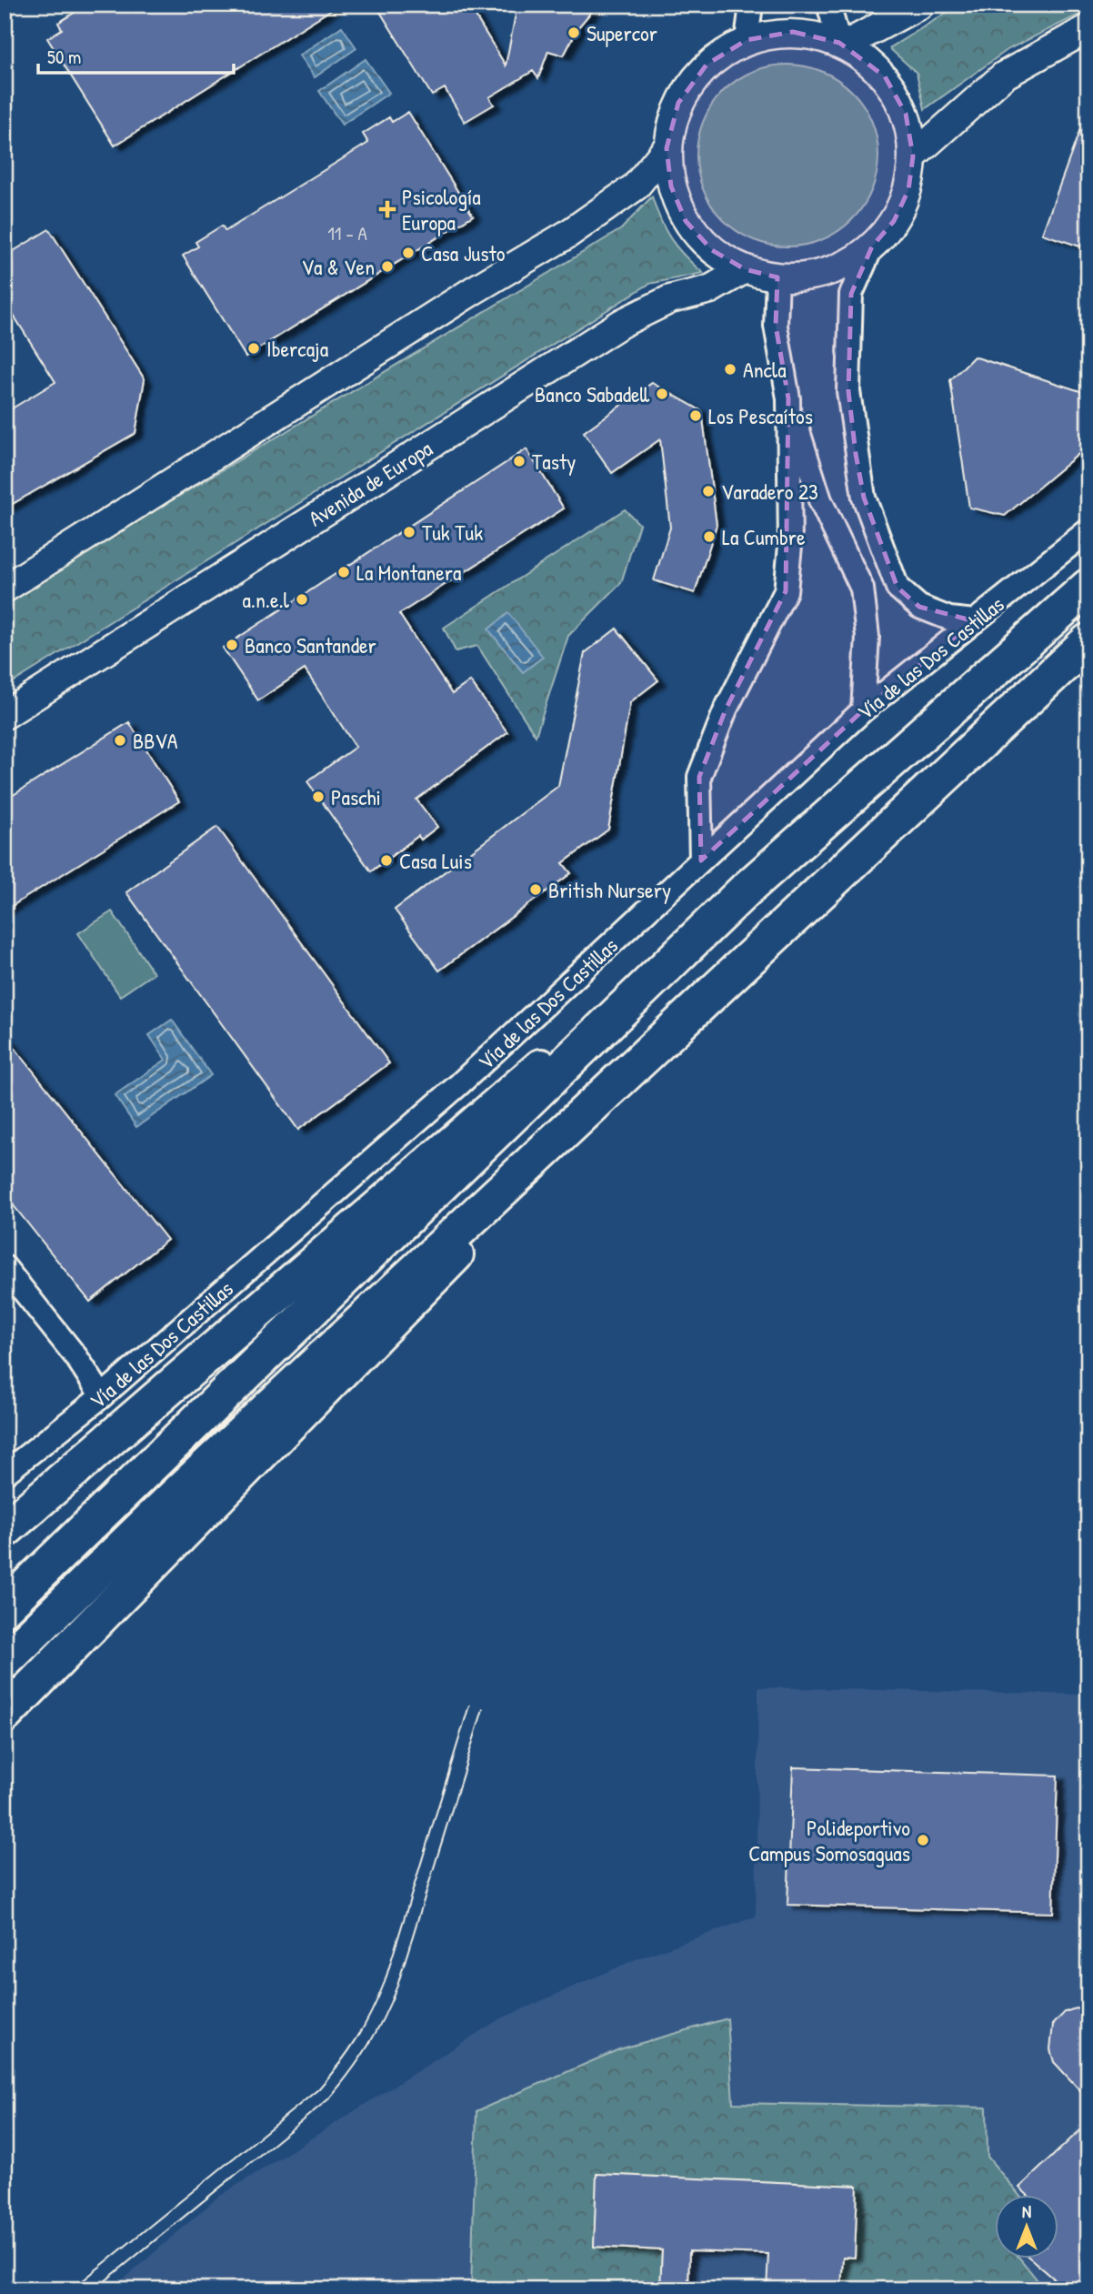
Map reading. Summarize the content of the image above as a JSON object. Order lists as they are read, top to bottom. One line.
{"streets":{"street":["Avenida de Europa","Vía de las Dos Castillas"]},"places":{"other":["Supercor","Casa Justo","Va & Ven","Ibercaja","Ancla","Banco Sabadell","Los Pescaítos","Tasty","Varadero 23","Tuk Tuk","La Cumbre","La Montanera","a.n.e.l","Banco Santander","BBVA","Paschi","Casa Luis","British Nursery","Polideportivo Campus Somosaguas"],"health":["Psicología Europa"]},"house_numbers":["11 - A"],"scale_bar":"50 m","north":"top"}
